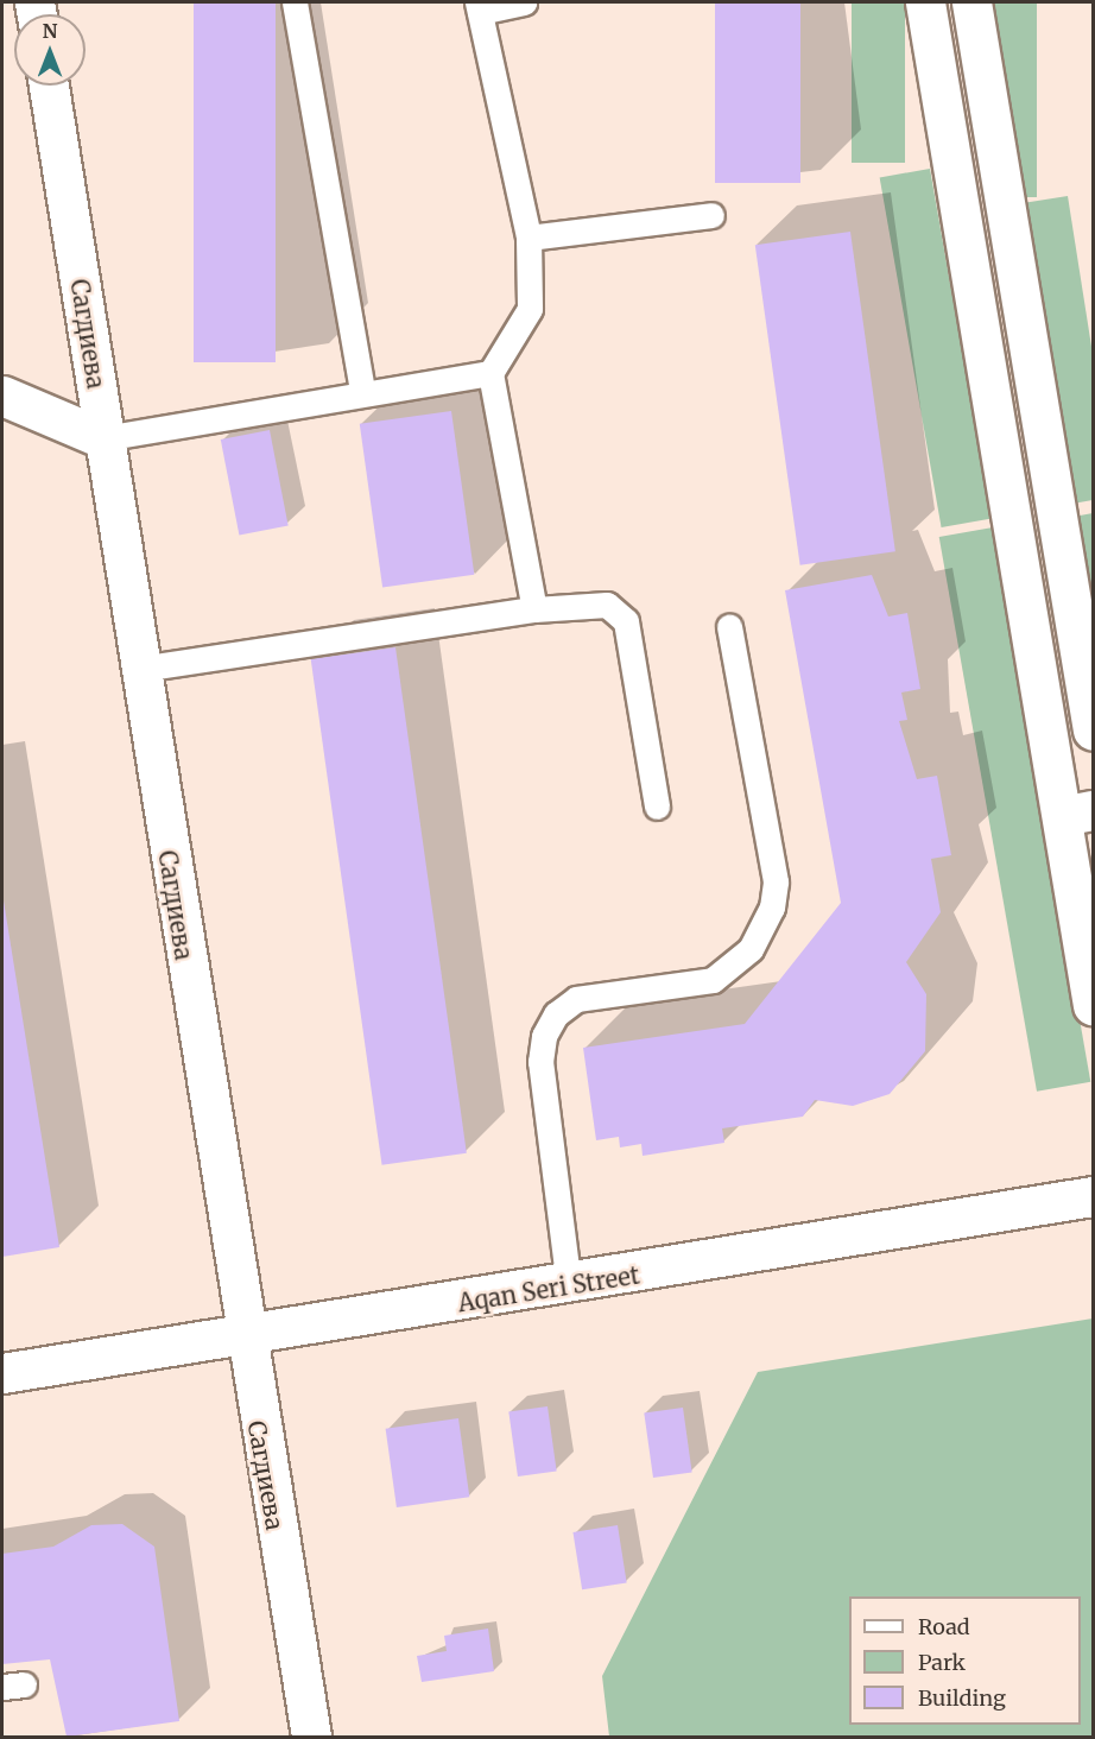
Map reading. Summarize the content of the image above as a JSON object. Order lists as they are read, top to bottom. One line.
{"streets":{"street":["Сагдиева","Aqan Seri Street"]},"crossings":[["Сагдиева","Aqan Seri Street"]],"legend":["Road","Park","Building"],"north":"top"}
